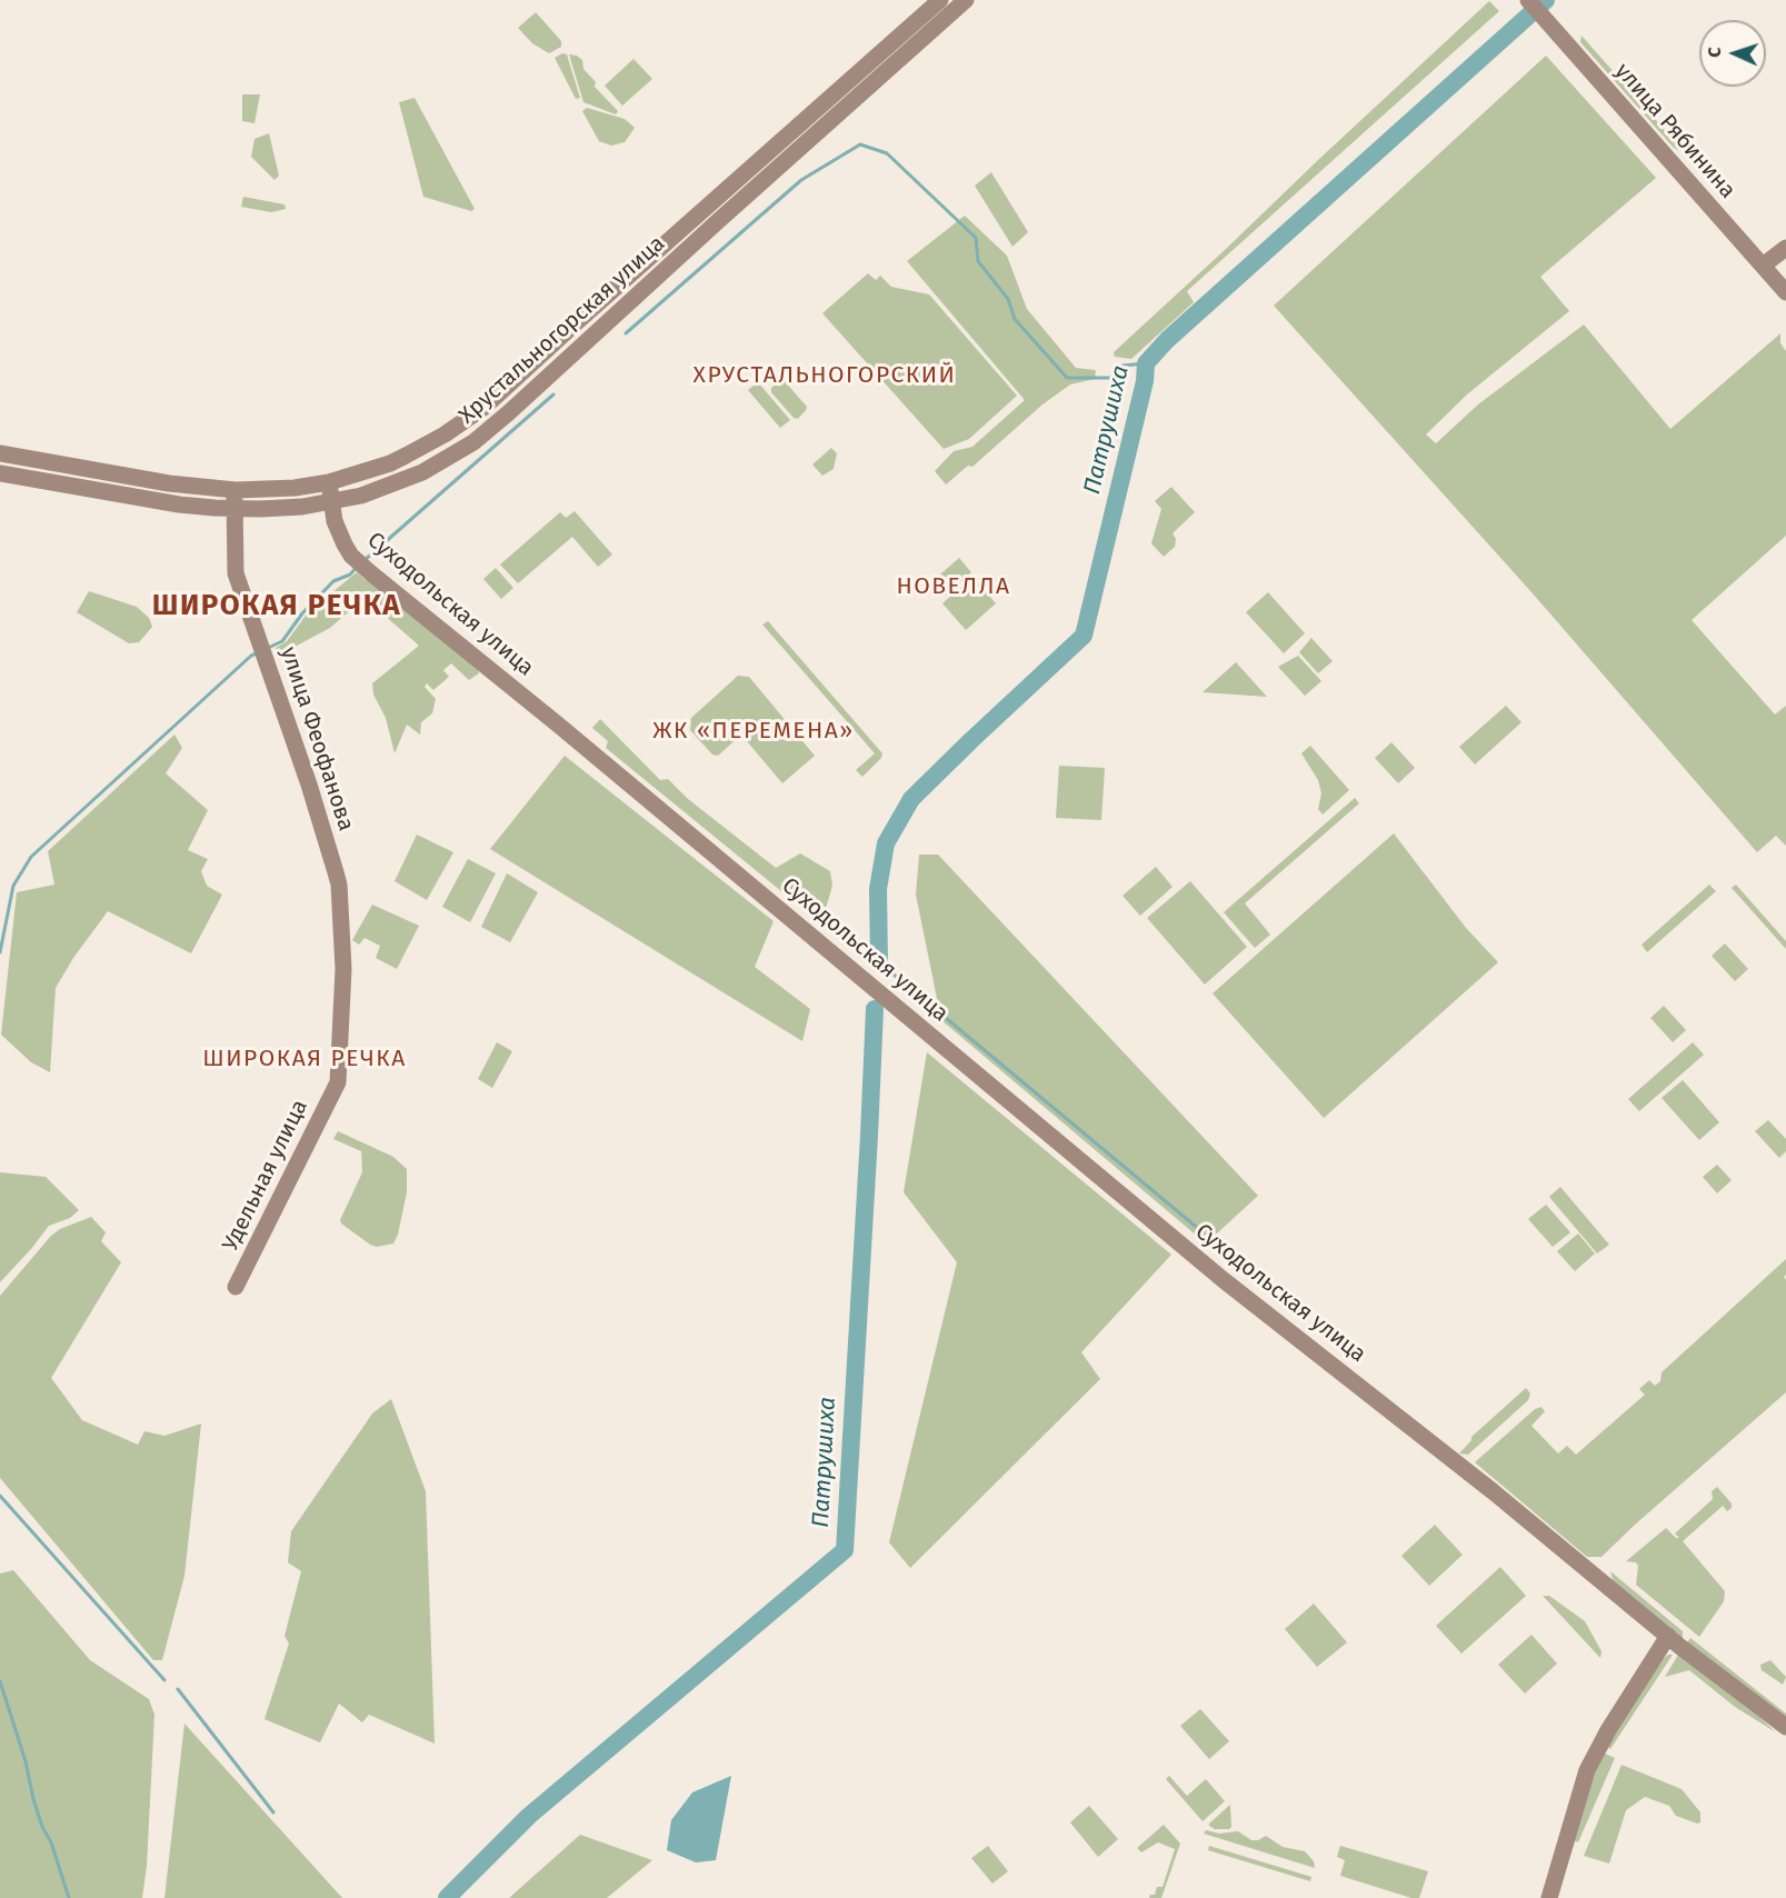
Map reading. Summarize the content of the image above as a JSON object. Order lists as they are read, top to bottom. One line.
{"streets":{"street":["улица Рябинина","Хрустальногорская улица","Суходольская улица","улица Феофанова","Удельная улица"]},"crossings":[["Хрустальногорская улица","Суходольская улица"],["Хрустальногорская улица","улица Феофанова"],["улица Феофанова","Удельная улица"]],"districts":["ХРУСТАЛЬНОГОРСКИЙ","НОВЕЛЛА","ШИРОКАЯ РЕЧКА","ЖК «ПЕРЕМЕНА»","ШИРОКАЯ РЕЧКА"],"water":["Патрушиха"],"north":"left"}
